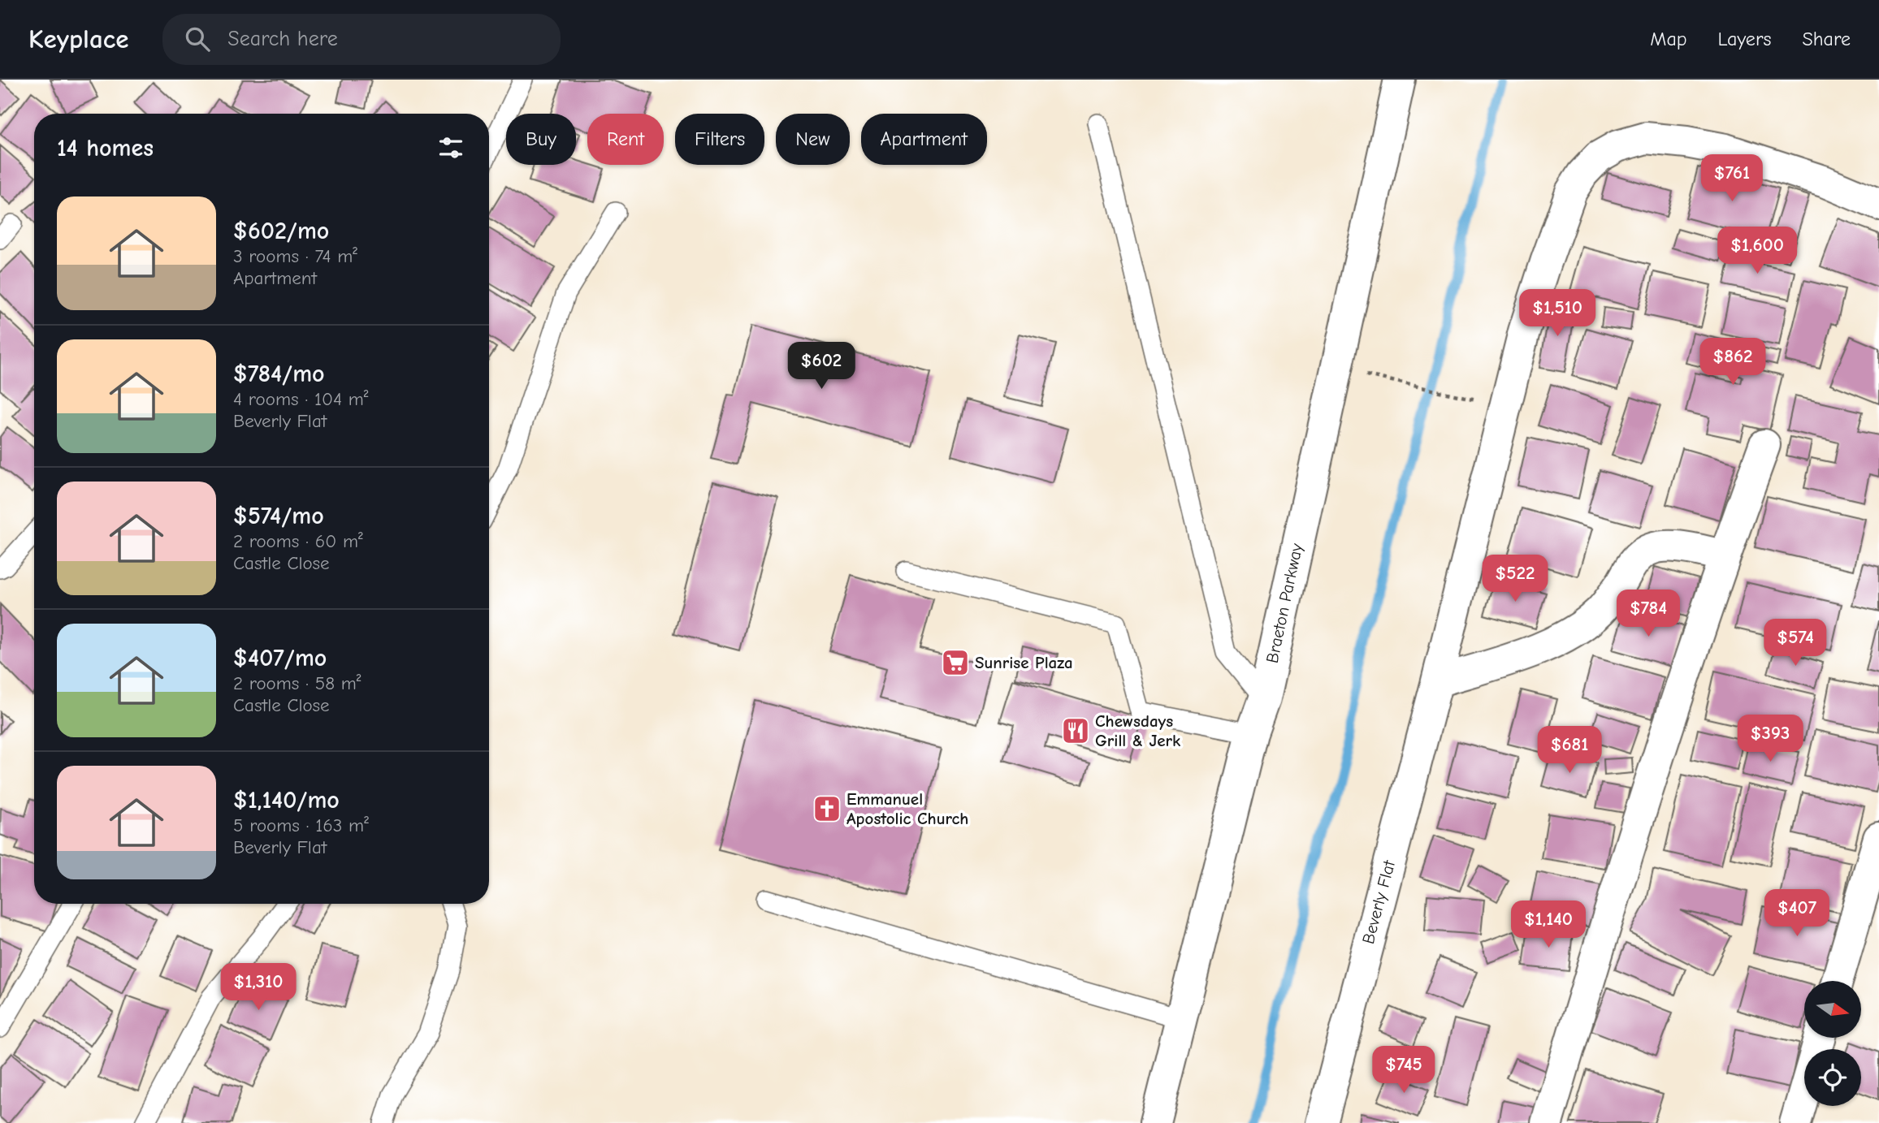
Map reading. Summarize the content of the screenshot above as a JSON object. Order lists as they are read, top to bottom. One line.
{"streets":{"street":["Braeton Parkway","Beverly Flat"]},"places":{"supermarket":["Sunrise Plaza"],"restaurant":["Chewsdays Grill & Jerk"],"church":["Emmanuel Apostolic Church"]},"north":"right","page":{"header":"Keyplace","search":"Search here","nav":["Map","Layers","Share"],"chip":["Buy","Rent","Filters","New","Apartment"],"heading":"14 homes","price":["$761","$1,600","$1,510","$862","$602","$522","$784","$574","$393","$681","$407","$1,140","$1,310","$745"],"list":[{"name":"$602/mo","note":"3 rooms · 74 m² · Apartment"},{"name":"$784/mo","note":"4 rooms · 104 m² · Beverly Flat"},{"name":"$574/mo","note":"2 rooms · 60 m² · Castle Close"},{"name":"$407/mo","note":"2 rooms · 58 m² · Castle Close"},{"name":"$1,140/mo","note":"5 rooms · 163 m² · Beverly Flat"}]}}
